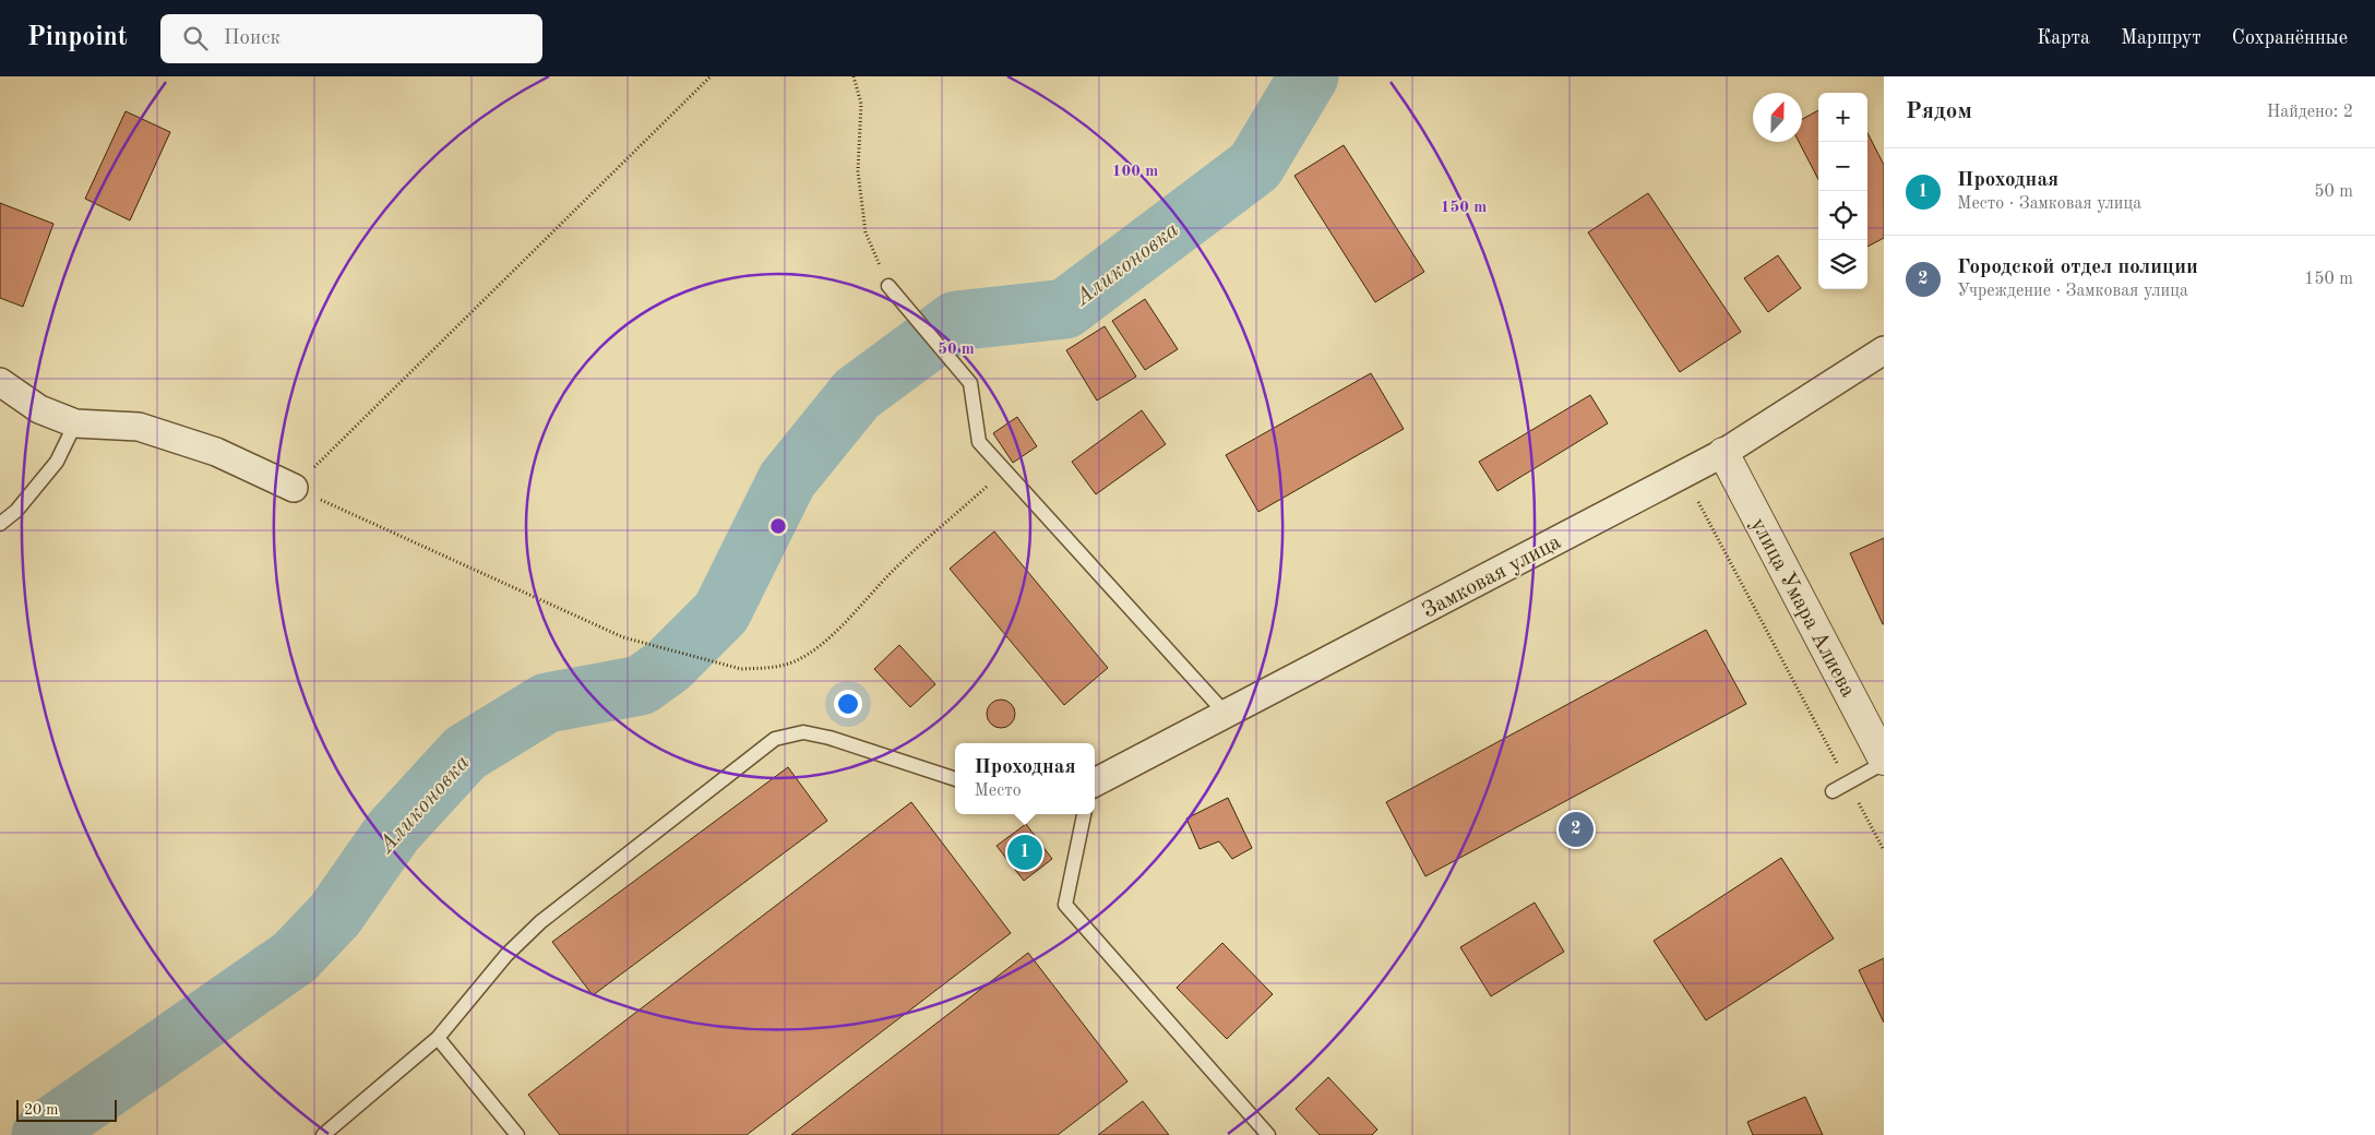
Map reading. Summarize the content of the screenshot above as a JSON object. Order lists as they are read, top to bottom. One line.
{"streets":{"street":["Замковая улица","улица Умара Алиева"]},"crossings":[["Замковая улица","улица Умара Алиева"]],"water":["Аликоновка"],"scale_bar":"20 m","north":"top","page":{"header":"Pinpoint","search":"Поиск","nav":["Карта","Маршрут","Сохранённые"],"heading":["Рядом","Найдено: 2"],"map_buttons":["+","−"],"list":[{"mark":"1","name":"Проходная","note":"Место · Замковая улица","value":"50 m"},{"mark":"2","name":"Городской отдел полиции","note":"Учреждение · Замковая улица","value":"150 m"}],"popup":["Проходная","Место"],"pins":["2","1"],"scale":"20 m"},"rings":["100 m","150 m","50 m"]}
